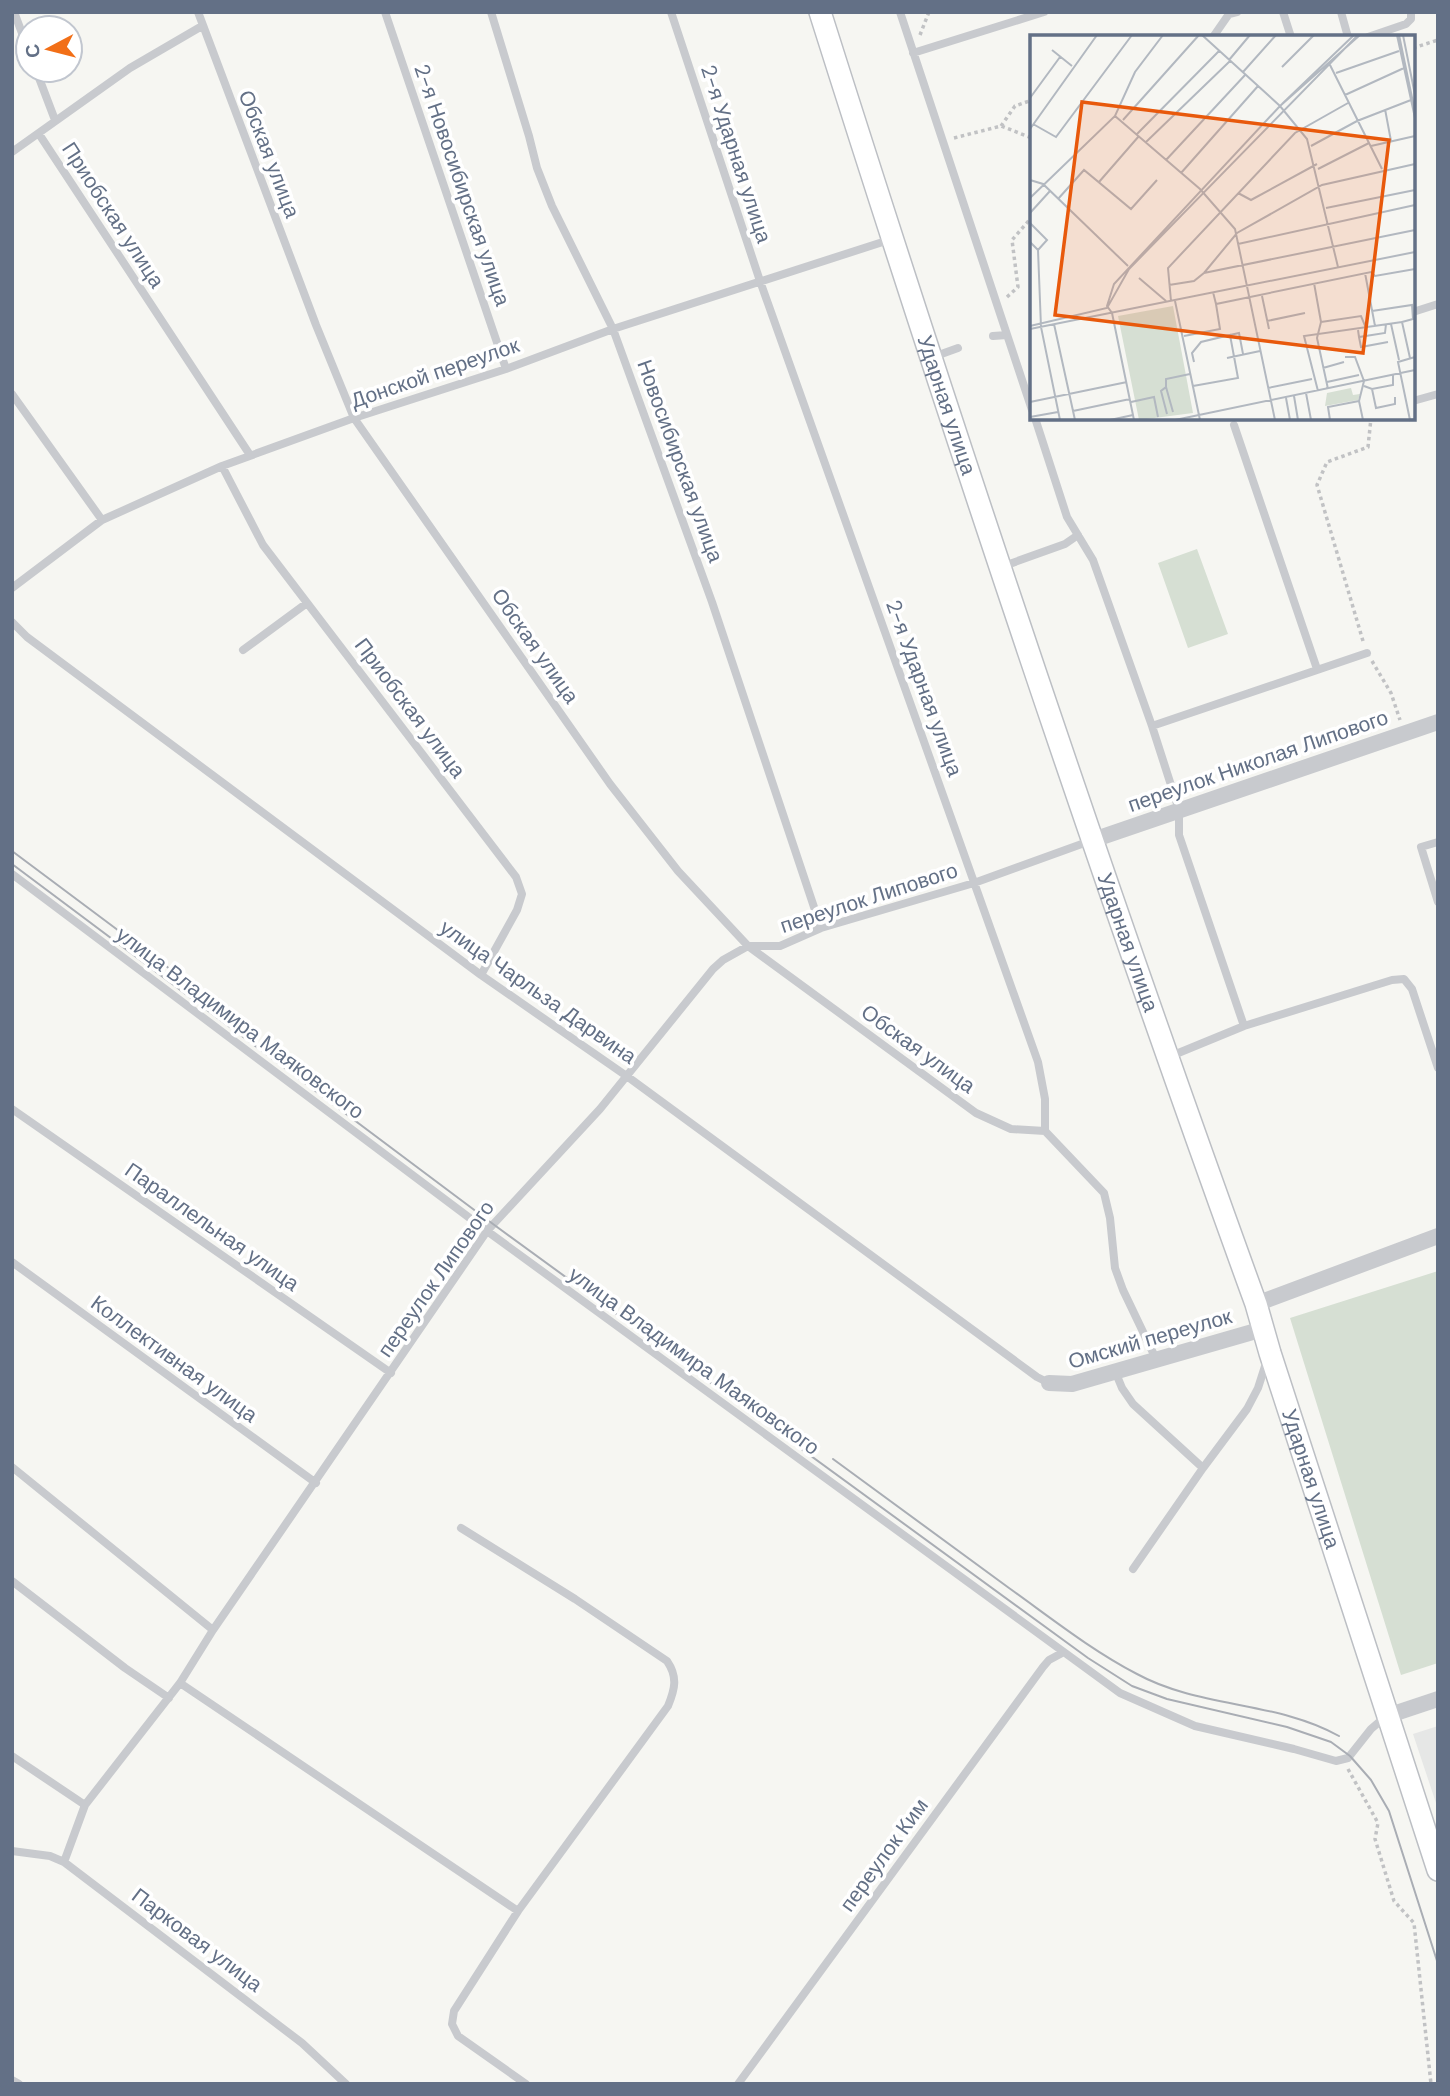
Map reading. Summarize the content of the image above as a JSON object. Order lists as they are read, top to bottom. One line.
{"streets":{"street":["Ударная улица","переулок Николая Липового","Омский переулок"],"lane":["Обская улица","2-я Ударная улица","2-я Новосибирская улица","Приобская улица","Донской переулок","Новосибирская улица","переулок Липового","улица Чарльза Дарвина","улица Владимира Маяковского","Параллельная улица","Коллективная улица","переулок Ким","Парковая улица"]},"crossings":[["Обская улица","2-я Ударная улица"],["Обская улица","Донской переулок"],["Обская улица","переулок Липового"],["2-я Ударная улица","Донской переулок"],["2-я Ударная улица","переулок Липового"],["2-я Новосибирская улица","Донской переулок"],["Приобская улица","Донской переулок"],["Приобская улица","улица Чарльза Дарвина"],["Донской переулок","Ударная улица"],["Донской переулок","Новосибирская улица"],["Ударная улица","переулок Николая Липового"],["Ударная улица","переулок Липового"],["Ударная улица","Омский переулок"],["Новосибирская улица","переулок Липового"],["переулок Николая Липового","переулок Липового"],["переулок Липового","улица Чарльза Дарвина"],["переулок Липового","улица Владимира Маяковского"],["переулок Липового","Параллельная улица"],["переулок Липового","Коллективная улица"],["переулок Липового","Парковая улица"],["улица Чарльза Дарвина","Омский переулок"],["улица Владимира Маяковского","переулок Ким"]],"north":"left"}
